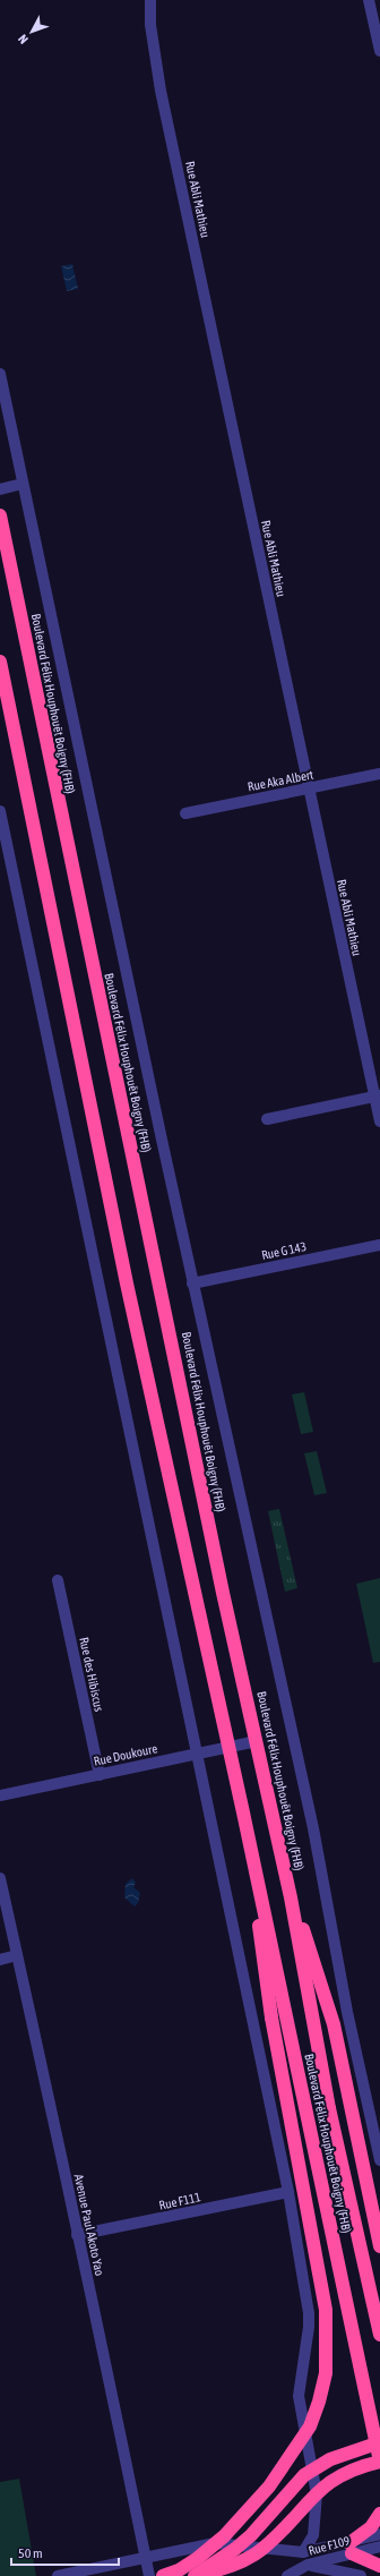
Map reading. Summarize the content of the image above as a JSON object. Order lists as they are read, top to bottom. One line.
{"streets":{"highway":["Boulevard Félix Houphouët Boigny (FHB)"],"street":["Rue Abli Mathieu","Rue Aka Albert","Rue G 143","Rue des Hibiscus","Rue Doukoure","Rue F111","Avenue Paul Akoto Yao","Rue F109"]},"crossings":[["Rue Abli Mathieu","Rue Aka Albert"],["Boulevard Félix Houphouët Boigny (FHB)","Rue Doukoure"],["Rue des Hibiscus","Rue Doukoure"],["Rue F111","Avenue Paul Akoto Yao"]],"scale_bar":"50 m","north":"bottom left"}
